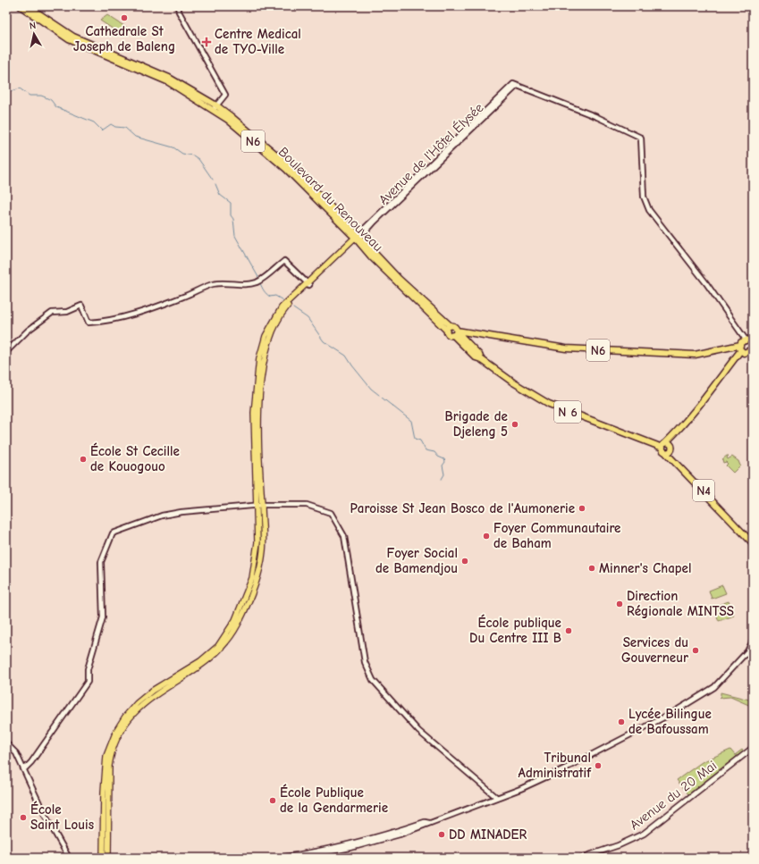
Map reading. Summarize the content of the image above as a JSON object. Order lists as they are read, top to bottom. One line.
{"streets":{"highway":["N6","Boulevard du Renouveau","N 6","N4"],"main road":["Avenue du 20 Mai"],"street":["Avenue de l'Hôtel Élysée"]},"crossings":[["N6","Boulevard du Renouveau"],["N6","N 6"],["Avenue de l'Hôtel Élysée","Boulevard du Renouveau"],["Boulevard du Renouveau","N 6"],["N 6","N4"]],"places":{"other":["Cathedrale St Joseph de Baleng","Brigade de Djeleng 5","École St Cecille de Kouogouo","Paroisse St Jean Bosco de l'Aumonerie","Foyer Communautaire de Baham","Foyer Social de Bamendjou","Minner's Chapel","Direction Régionale MINTSS","École publique Du Centre III B","Services du Gouverneur","Lycée Bilingue de Bafoussam","Tribunal Administratif","École Publique de la Gendarmerie","École Saint Louis","DD MINADER"],"health":["Centre Medical de TYO-Ville"]},"north":"top"}
